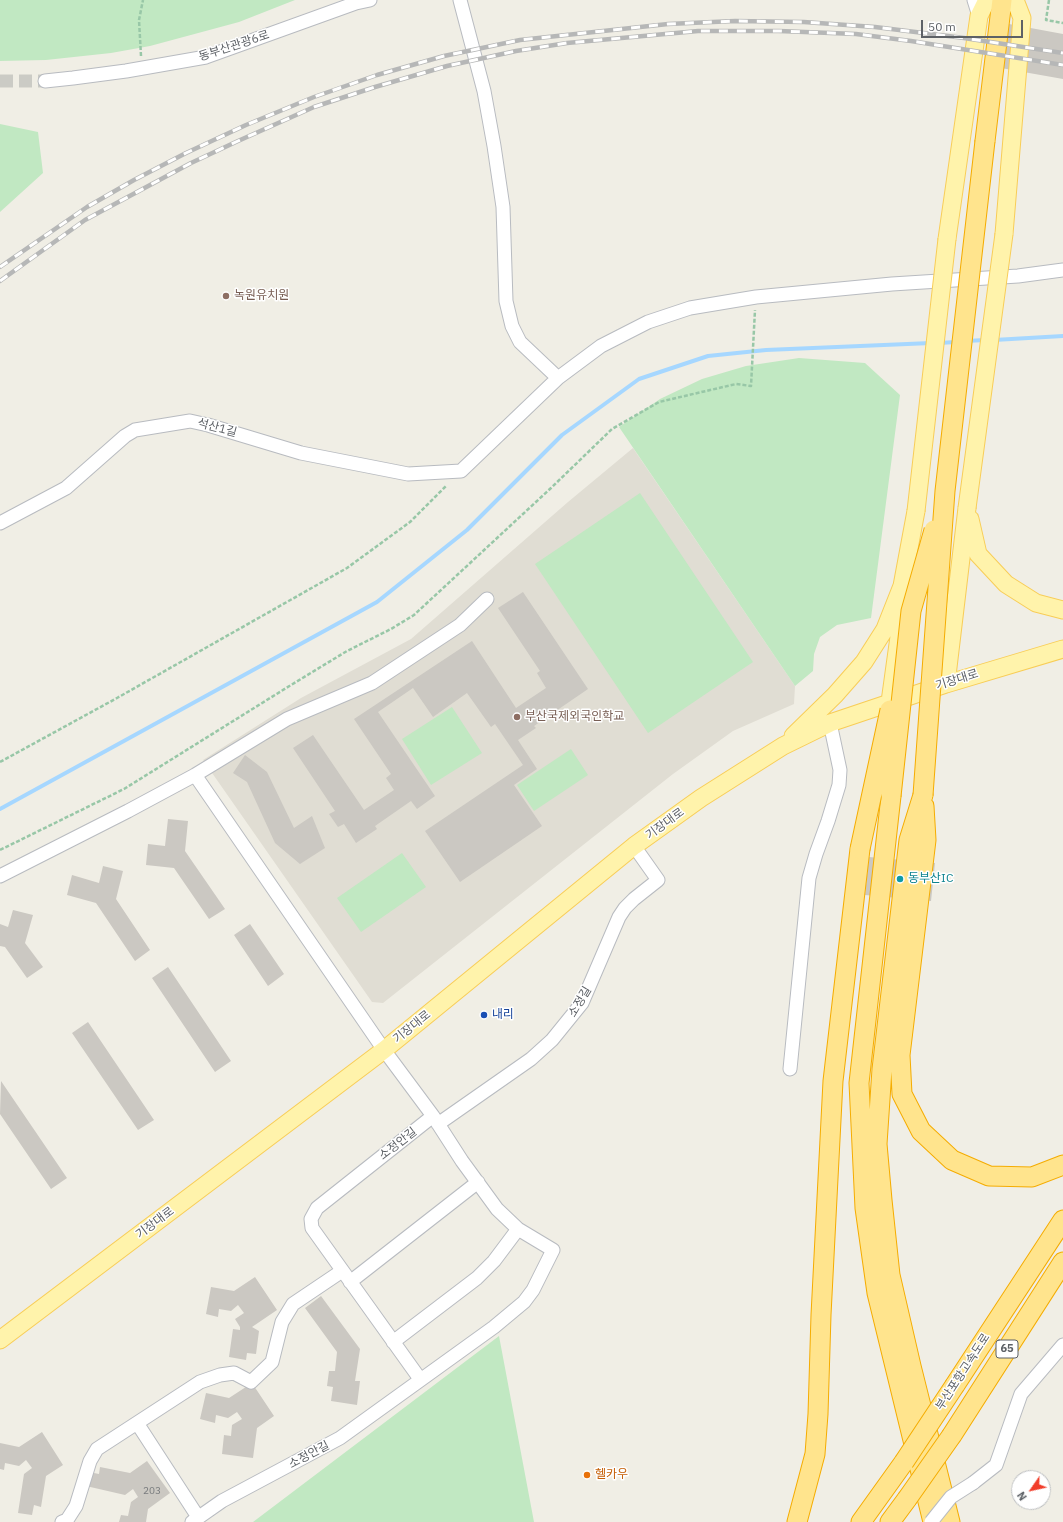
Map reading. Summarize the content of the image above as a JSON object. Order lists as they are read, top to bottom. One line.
{"streets":{"highway":["65","부산포항고속도로"],"main road":["기장대로"],"street":["동부산관광6로","석산1길","소정길","소정안길"]},"crossings":[["기장대로","소정길"],["기장대로","소정안길"],["소정길","소정안길"]],"places":["녹원유치원","부산국제외국인학교","동부산IC","내리","헬카우"],"house_numbers":["203"],"scale_bar":"50 m","north":"bottom left"}
